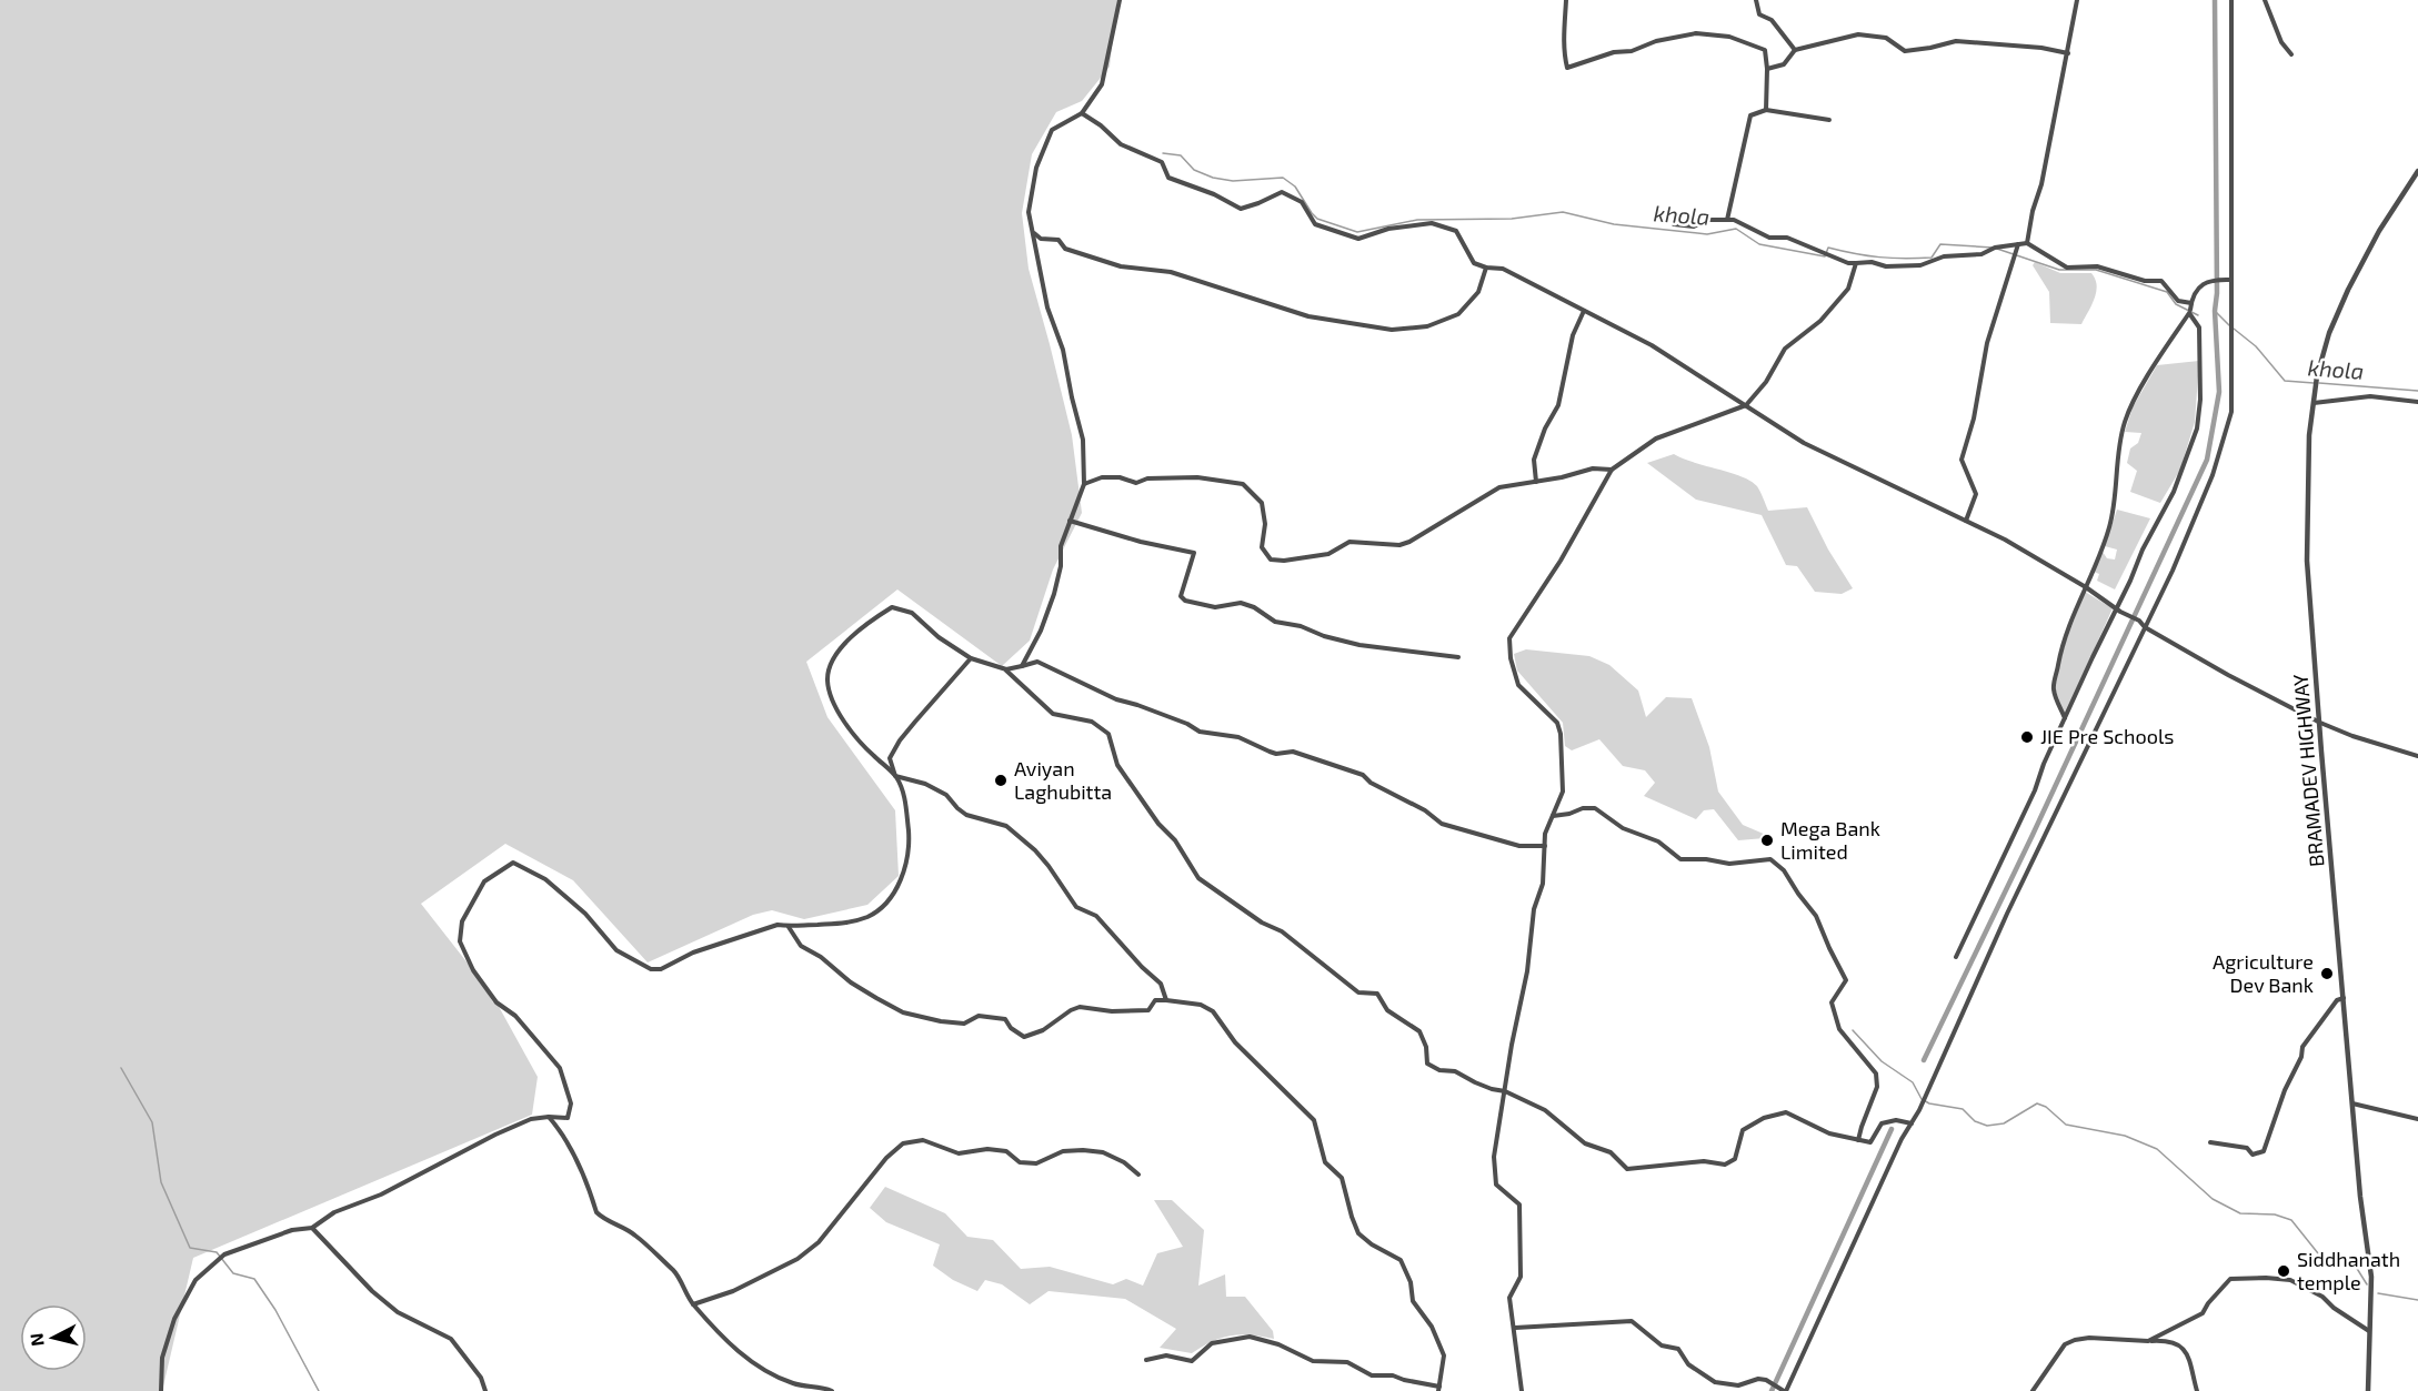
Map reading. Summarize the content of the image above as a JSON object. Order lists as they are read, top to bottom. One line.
{"streets":{"street":["BRAMADEV HIGHWAY"]},"water":["khola"],"places":["JIE Pre Schools","Aviyan Laghubitta","Mega Bank Limited","Agriculture Dev Bank","Siddhanath temple"],"north":"left"}
